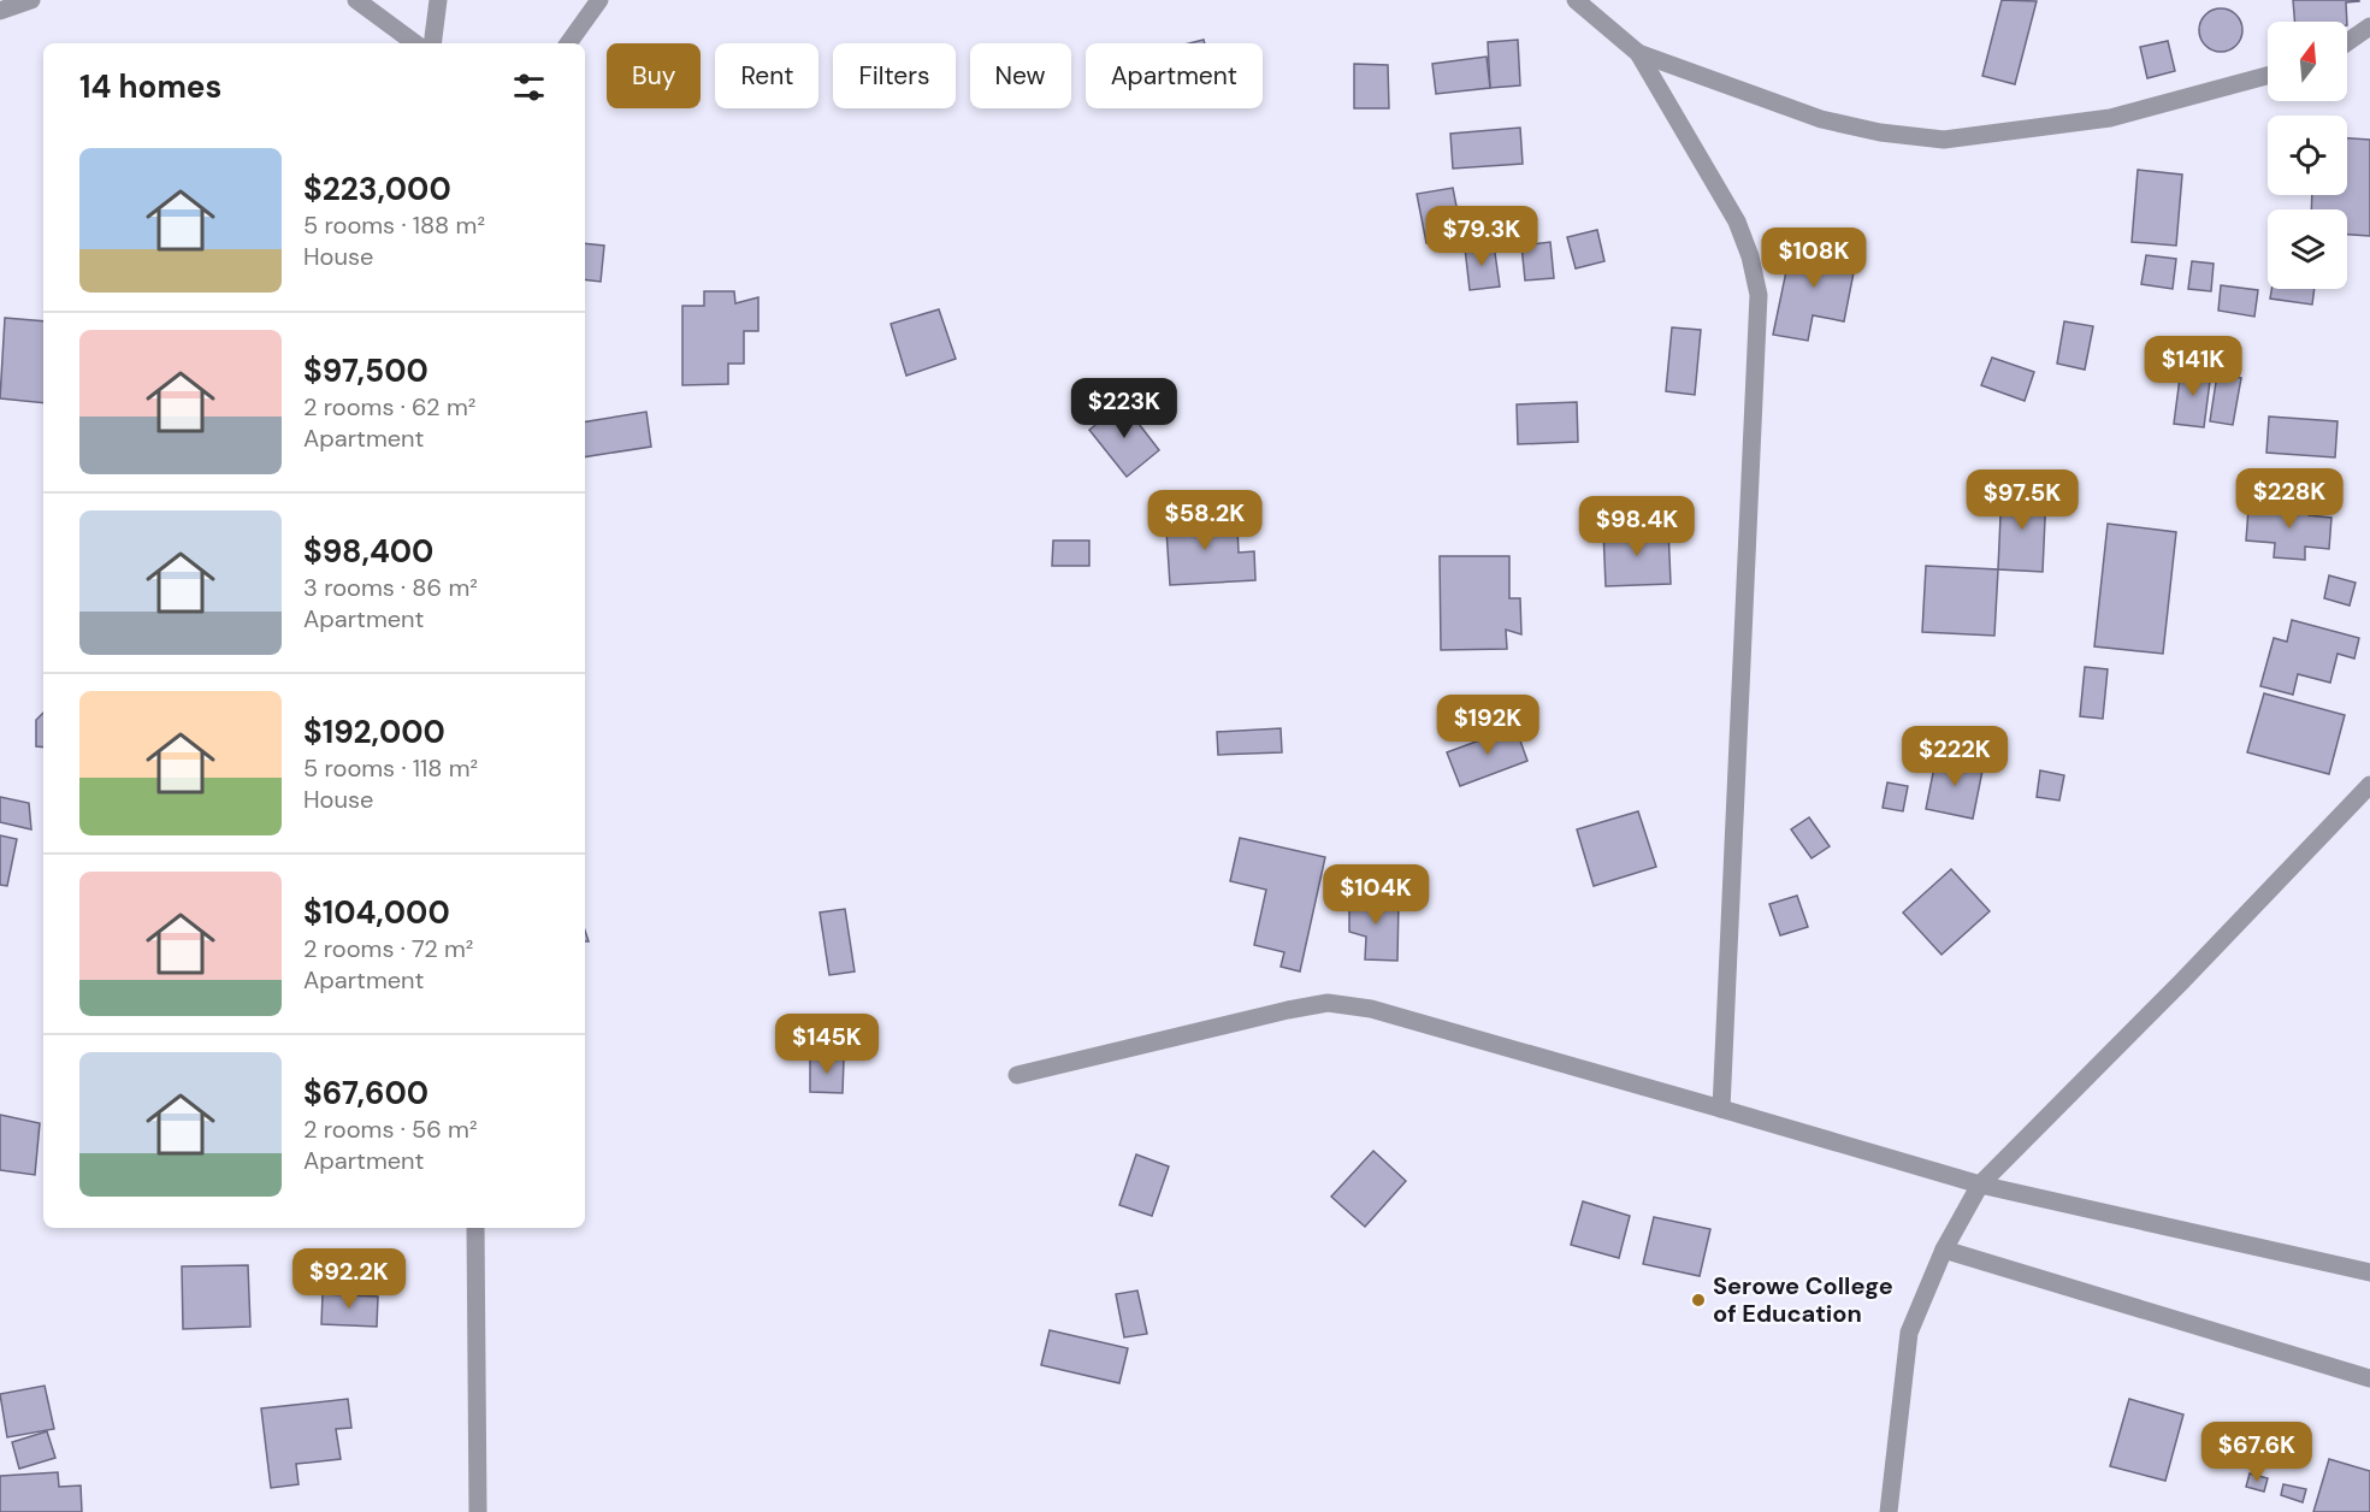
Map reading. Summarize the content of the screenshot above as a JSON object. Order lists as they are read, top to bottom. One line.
{"places":["Serowe College of Education"],"north":"top","page":{"chip":["Buy","Rent","Filters","New","Apartment"],"heading":"14 homes","list":[{"name":"$223,000","note":"5 rooms · 188 m² · House"},{"name":"$97,500","note":"2 rooms · 62 m² · Apartment"},{"name":"$98,400","note":"3 rooms · 86 m² · Apartment"},{"name":"$192,000","note":"5 rooms · 118 m² · House"},{"name":"$104,000","note":"2 rooms · 72 m² · Apartment"},{"name":"$67,600","note":"2 rooms · 56 m² · Apartment"}],"price":["$79.3K","$108K","$141K","$223K","$228K","$97.5K","$58.2K","$98.4K","$192K","$222K","$104K","$145K","$92.2K","$67.6K"]}}
